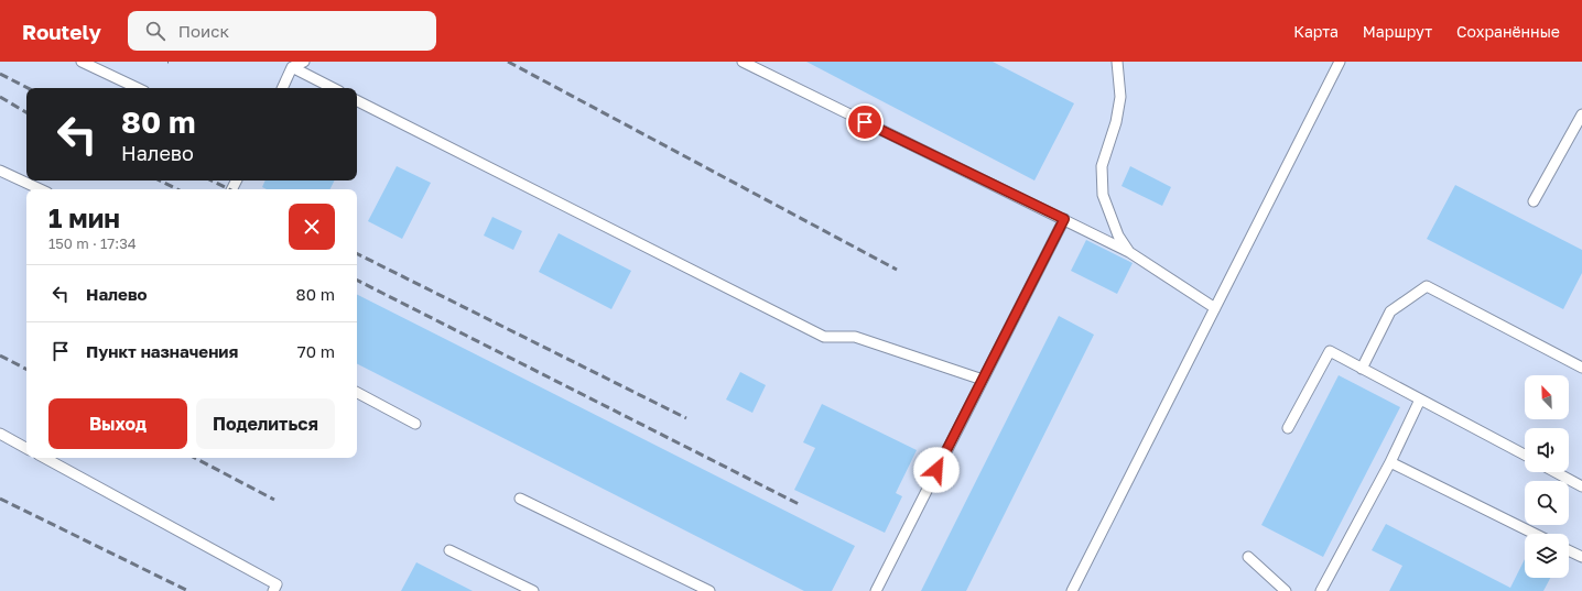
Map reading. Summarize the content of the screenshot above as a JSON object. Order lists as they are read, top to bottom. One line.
{"north":"top left","page":{"header":"Routely","search":"Поиск","nav":["Карта","Маршрут","Сохранённые"],"turn":["80 m","Налево"],"heading":["1 мин","150 m · 17:34"],"list":[{"name":"Налево","value":"80 m"},{"name":"Пункт назначения","value":"70 m"}],"buttons":["Выход","Поделиться"]}}
